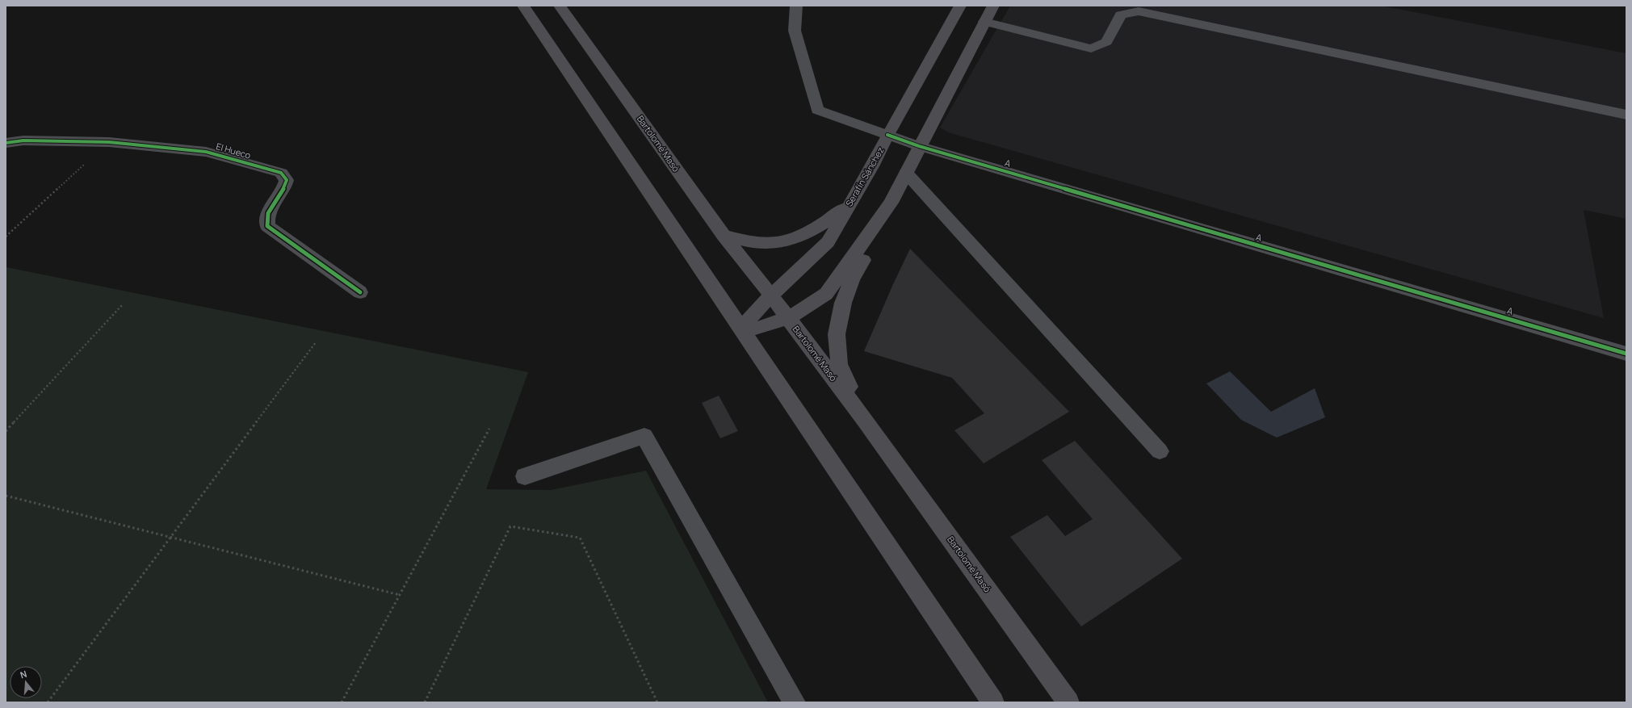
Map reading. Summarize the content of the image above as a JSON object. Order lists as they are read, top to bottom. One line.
{"streets":{"main road":["Bartolomé Masó","Serafín Sánchez"],"street":["El Hueco","A"]},"crossings":[["Bartolomé Masó","Serafín Sánchez"],["A","Serafín Sánchez"]],"north":"top"}
